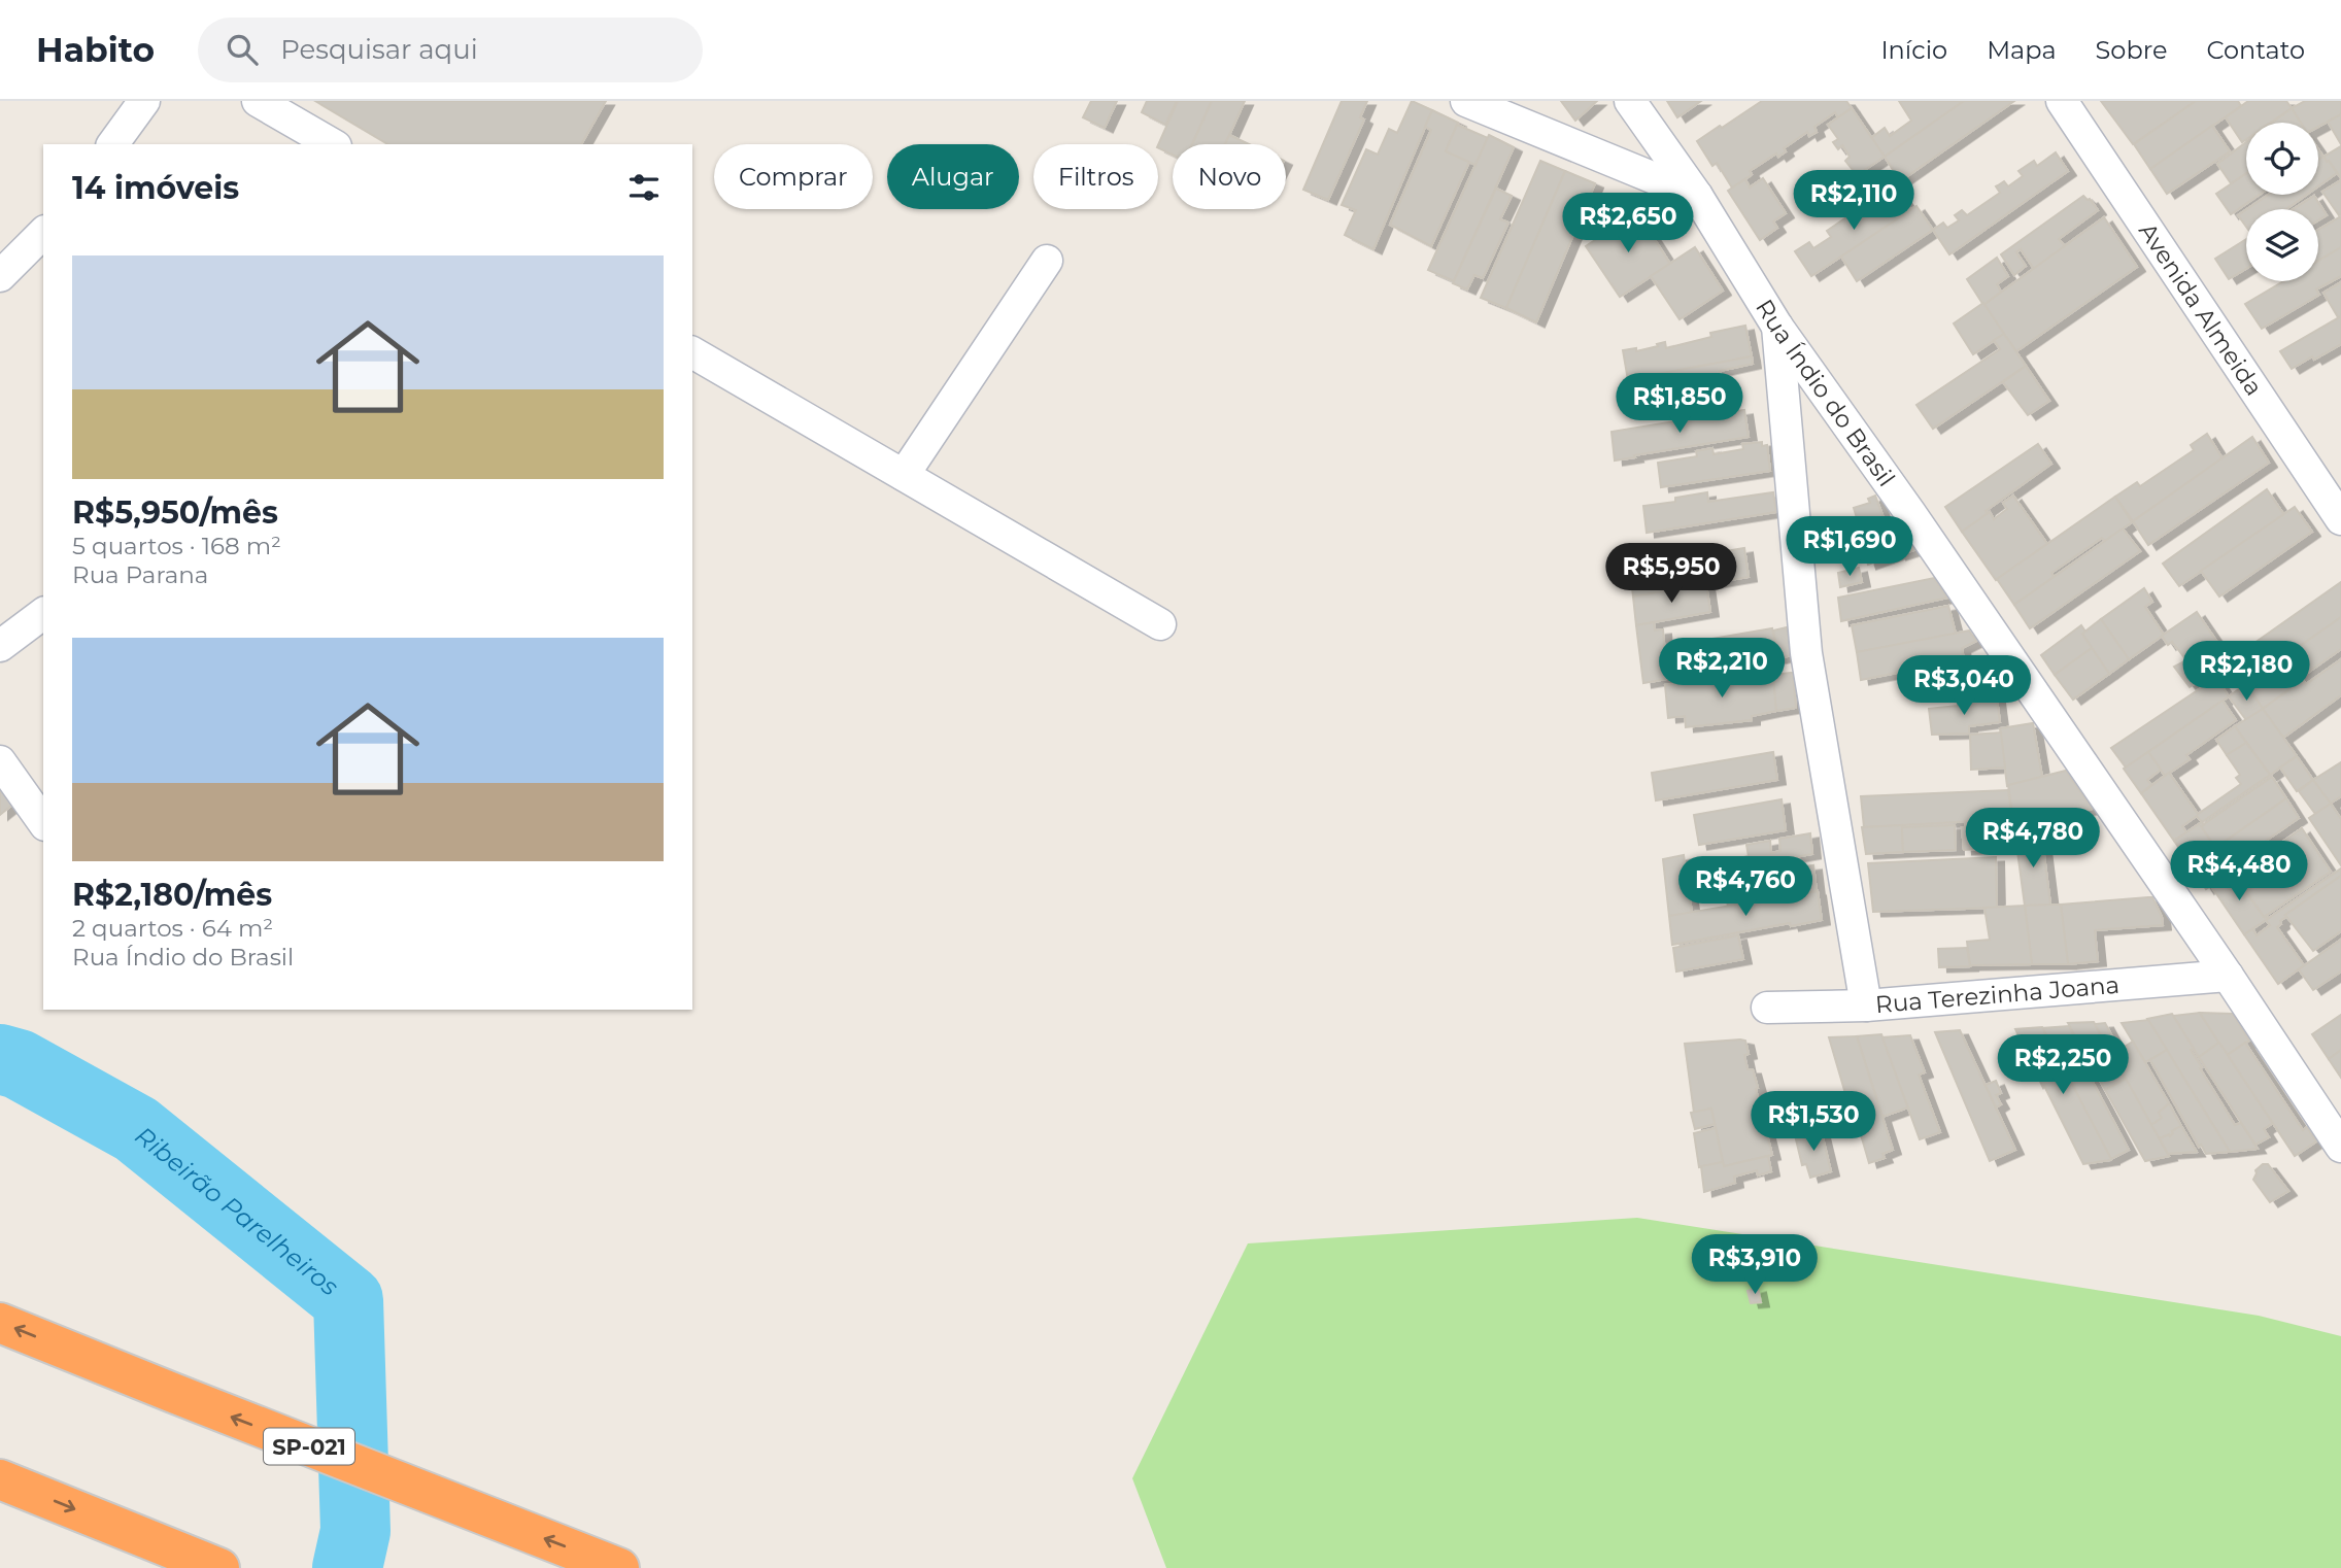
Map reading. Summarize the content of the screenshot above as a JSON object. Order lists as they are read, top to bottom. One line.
{"streets":{"highway":["SP-021"],"street":["Avenida Almeida","Rua Índio do Brasil","Rua Terezinha Joana"]},"crossings":[["Rua Índio do Brasil","Rua Terezinha Joana"]],"water":["Ribeirão Parelheiros"],"page":{"header":"Habito","search":"Pesquisar aqui","nav":["Início","Mapa","Sobre","Contato"],"chip":["Comprar","Alugar","Filtros","Novo"],"heading":"14 imóveis","price":["R$2,110","R$2,650","R$1,850","R$1,690","R$5,950","R$2,210","R$2,180","R$3,040","R$4,780","R$4,480","R$4,760","R$2,250","R$1,530","R$3,910"],"list":[{"name":"R$5,950/mês","note":"5 quartos · 168 m² · Rua Parana"},{"name":"R$2,180/mês","note":"2 quartos · 64 m² · Rua Índio do Brasil"}]}}
